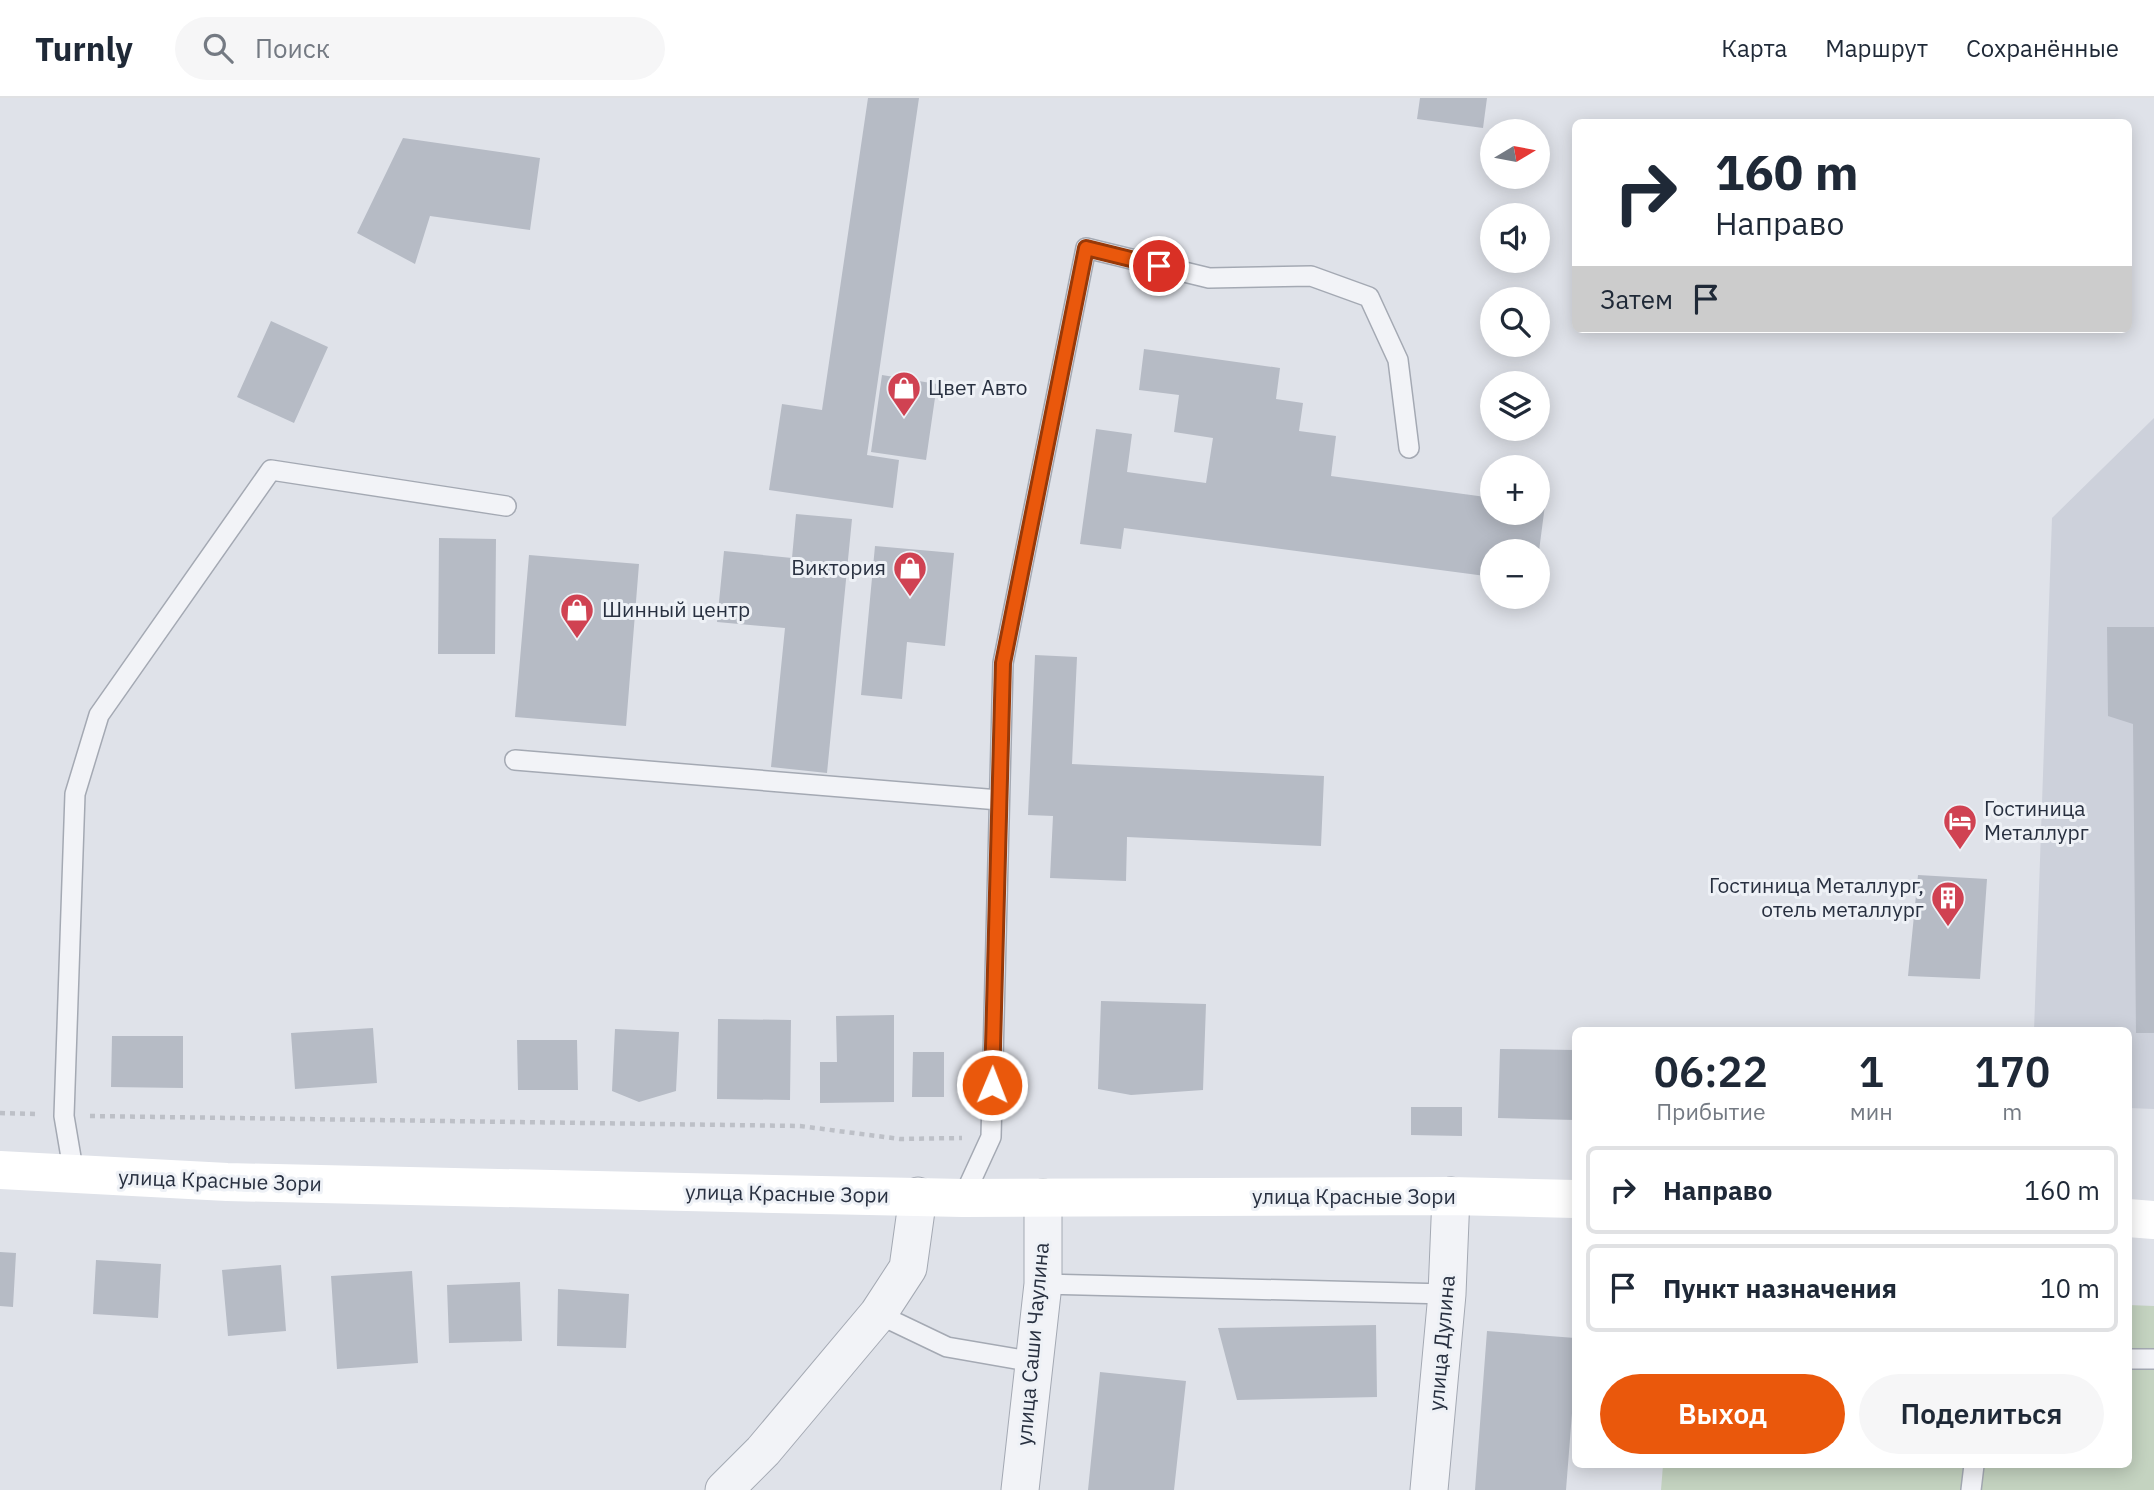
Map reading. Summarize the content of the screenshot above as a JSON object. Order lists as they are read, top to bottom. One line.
{"streets":{"main road":["улица Красные Зори"],"street":["улица Дулина","улица Саши Чаулина"]},"crossings":[["улица Красные Зори","улица Дулина"],["улица Красные Зори","улица Саши Чаулина"]],"places":{"shop":["Цвет Авто","Виктория","Шинный центр"],"hotel":["Гостиница Металлург"],"building":["Гостиница Металлург, отель металлург"]},"north":"right","page":{"header":"Turnly","search":"Поиск","nav":["Карта","Маршрут","Сохранённые"],"map_buttons":["+","−"],"turn":["160 m","Направо"],"then":"Затем","eta":["06:22","Прибытие","1","мин","170","m"],"list":[{"name":"Направо","value":"160 m"},{"name":"Пункт назначения","value":"10 m"}],"buttons":["Выход","Поделиться"]}}
